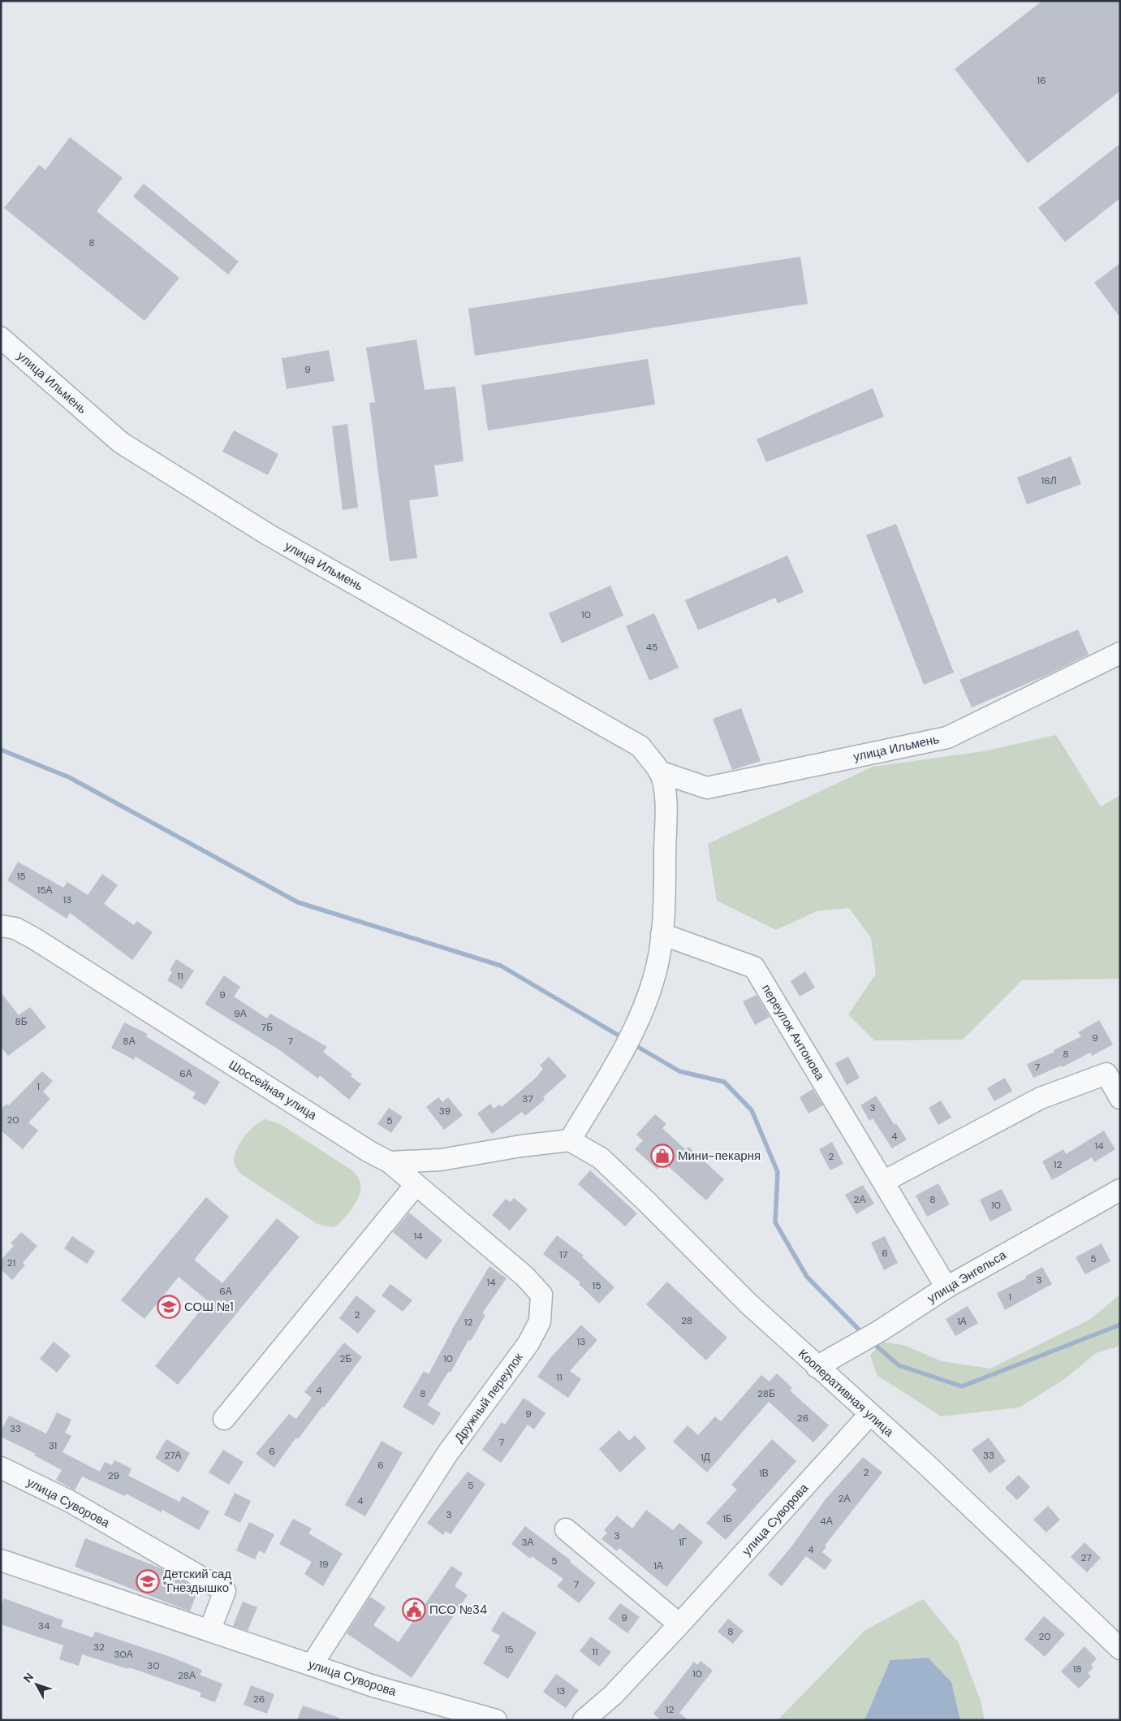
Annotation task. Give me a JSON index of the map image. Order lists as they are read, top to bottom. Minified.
{"streets":{"street":["улица Ильмень","переулок Антонова","Шоссейная улица","улица Энгельса","Кооперативная улица","Дружный переулок","улица Суворова"]},"crossings":[["улица Ильмень","переулок Антонова"],["улица Ильмень","Кооперативная улица"],["переулок Антонова","улица Энгельса"],["Шоссейная улица","Дружный переулок"],["улица Энгельса","Кооперативная улица"],["Кооперативная улица","улица Суворова"],["Дружный переулок","улица Суворова"]],"places":{"shop":["Мини-пекарня"],"school or university":["СОШ №1","Детский сад \"Гнездышко\""],"public building":["ПСО №34"]},"house_numbers":["16","8","9","16Л","10","45","15","15А","13","11","9","9А","8Б","7Б","9","8А","7","8","7","6А","1","37","3","39","20","5","4","14","2","12","2А","8","10","14","6","17","5","21","3","14","15","6А","1","2","28","1А","12","13","2Б","10","11","4","8","28Б","9","26","33","7","31","6","27А","33","1Д","6","2","1В","29","5","2А","4","3","1Б","4А","3","3А","1Г","4","27","5","19","1А","7","9","34","8","20","32","15","11","30А","30","18","10","28А","13","26","12"],"north":"top left"}
